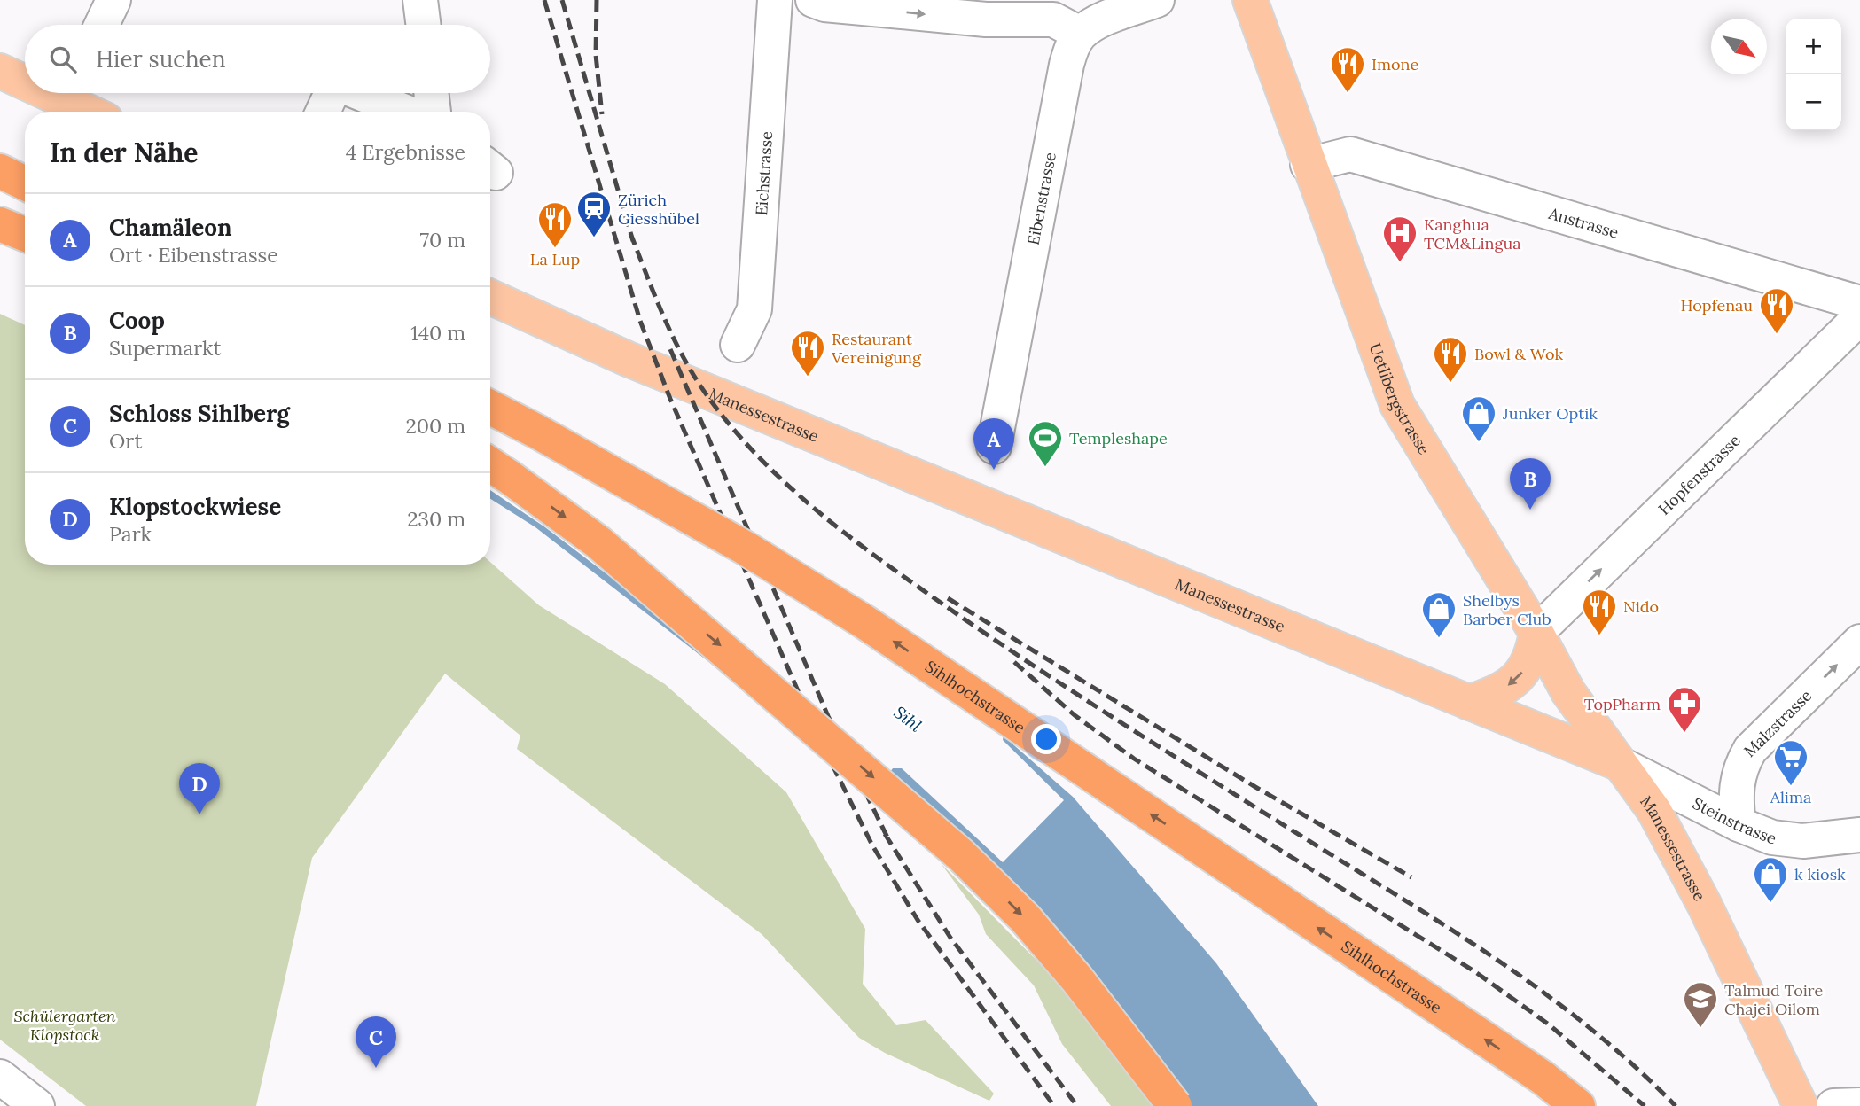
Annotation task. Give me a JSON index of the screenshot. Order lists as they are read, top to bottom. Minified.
{"streets":{"highway":["Sihlhochstrasse"],"main road":["Uetlibergstrasse","Manessestrasse"],"street":["Eichstrasse","Eibenstrasse","Austrasse","Hopfenstrasse","Malzstrasse","Steinstrasse"]},"crossings":[["Austrasse","Uetlibergstrasse"],["Uetlibergstrasse","Manessestrasse"],["Uetlibergstrasse","Hopfenstrasse"],["Uetlibergstrasse","Steinstrasse"],["Manessestrasse","Steinstrasse"],["Malzstrasse","Steinstrasse"]],"one_way":["Hopfenstrasse","Malzstrasse"],"water":["Sihl"],"parks":["Schülergarten Klopstock"],"places":{"restaurant":["Imone","La Lup","Hopfenau","Restaurant Vereinigung","Bowl & Wok","Nido"],"station":["Zürich Giesshübel"],"hospital":["Kanghua TCM&Lingua"],"shop":["Junker Optik","Shelbys Barber Club","k kiosk"],"sports":["Templeshape"],"pharmacy":["TopPharm"],"supermarket":["Alima"],"school or university":["Talmud Toire Chajei Oilom"]},"north":"bottom right","page":{"map_buttons":["+","−"],"search":"Hier suchen","heading":["In der Nähe","4 Ergebnisse"],"list":[{"mark":"A","name":"Chamäleon","note":"Ort · Eibenstrasse","value":"70 m"},{"mark":"B","name":"Coop","note":"Supermarkt","value":"140 m"},{"mark":"C","name":"Schloss Sihlberg","note":"Ort","value":"200 m"},{"mark":"D","name":"Klopstockwiese","note":"Park","value":"230 m"}],"pins":["A","B","D","C"]}}
